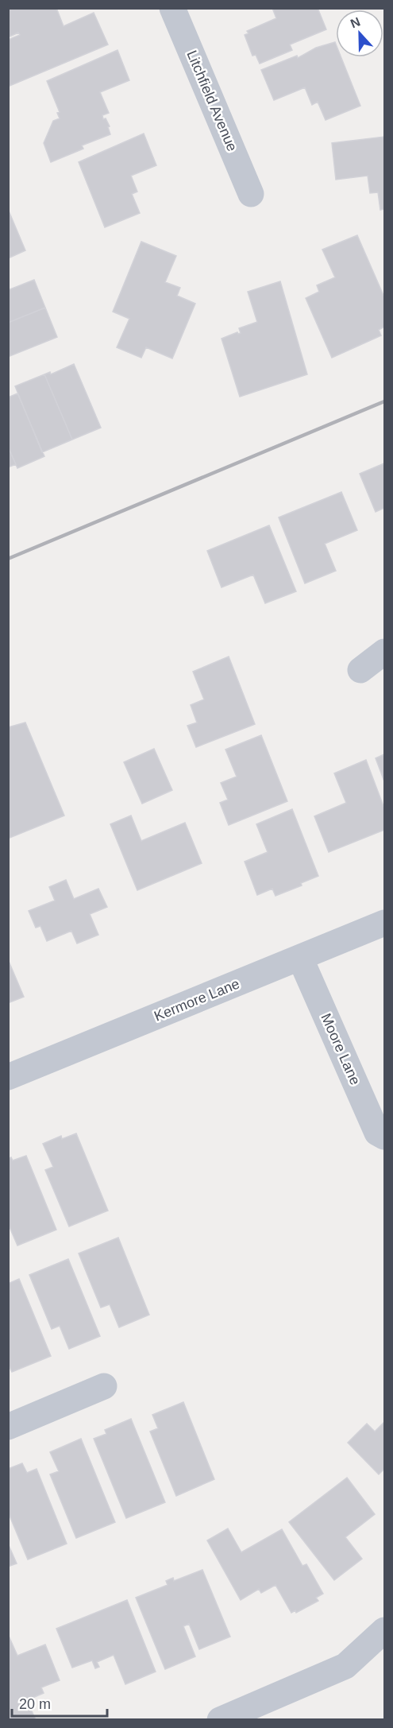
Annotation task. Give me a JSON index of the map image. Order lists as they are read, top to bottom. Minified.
{"streets":{"street":["Litchfield Avenue","Kermore Lane","Moore Lane"]},"crossings":[["Kermore Lane","Moore Lane"]],"scale_bar":"20 m","north":"top"}
